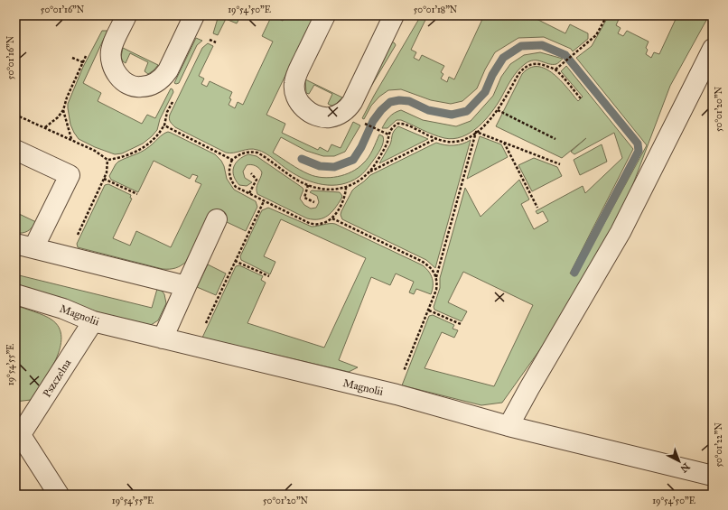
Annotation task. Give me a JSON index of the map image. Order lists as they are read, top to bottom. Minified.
{"streets":{"street":["Magnolii","Pszczelna"]},"crossings":[["Magnolii","Pszczelna"]],"north":"bottom right","coordinates":["50°01'16\"N","19°54'50\"E","50°01'18\"N","50°01'20\"N","19°54'55\"E","50°01'22\"N"]}
